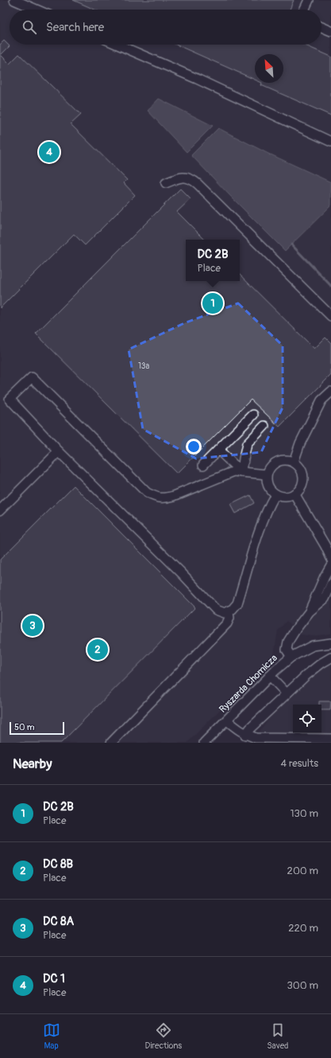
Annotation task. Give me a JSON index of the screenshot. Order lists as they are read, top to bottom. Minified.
{"streets":{"street":["Ryszarda Chomicza"]},"house_numbers":["13a"],"scale_bar":"50 m","north":"top left","page":{"search":"Search here","pins":["4","1","3","2"],"popup":["DC 2B","Place"],"scale":"50 m","heading":["Nearby","4 results"],"list":[{"mark":"1","name":"DC 2B","note":"Place","value":"130 m"},{"mark":"2","name":"DC 8B","note":"Place","value":"200 m"},{"mark":"3","name":"DC 8A","note":"Place","value":"220 m"},{"mark":"4","name":"DC 1","note":"Place","value":"300 m"}],"nav":["Map","Directions","Saved"]}}
